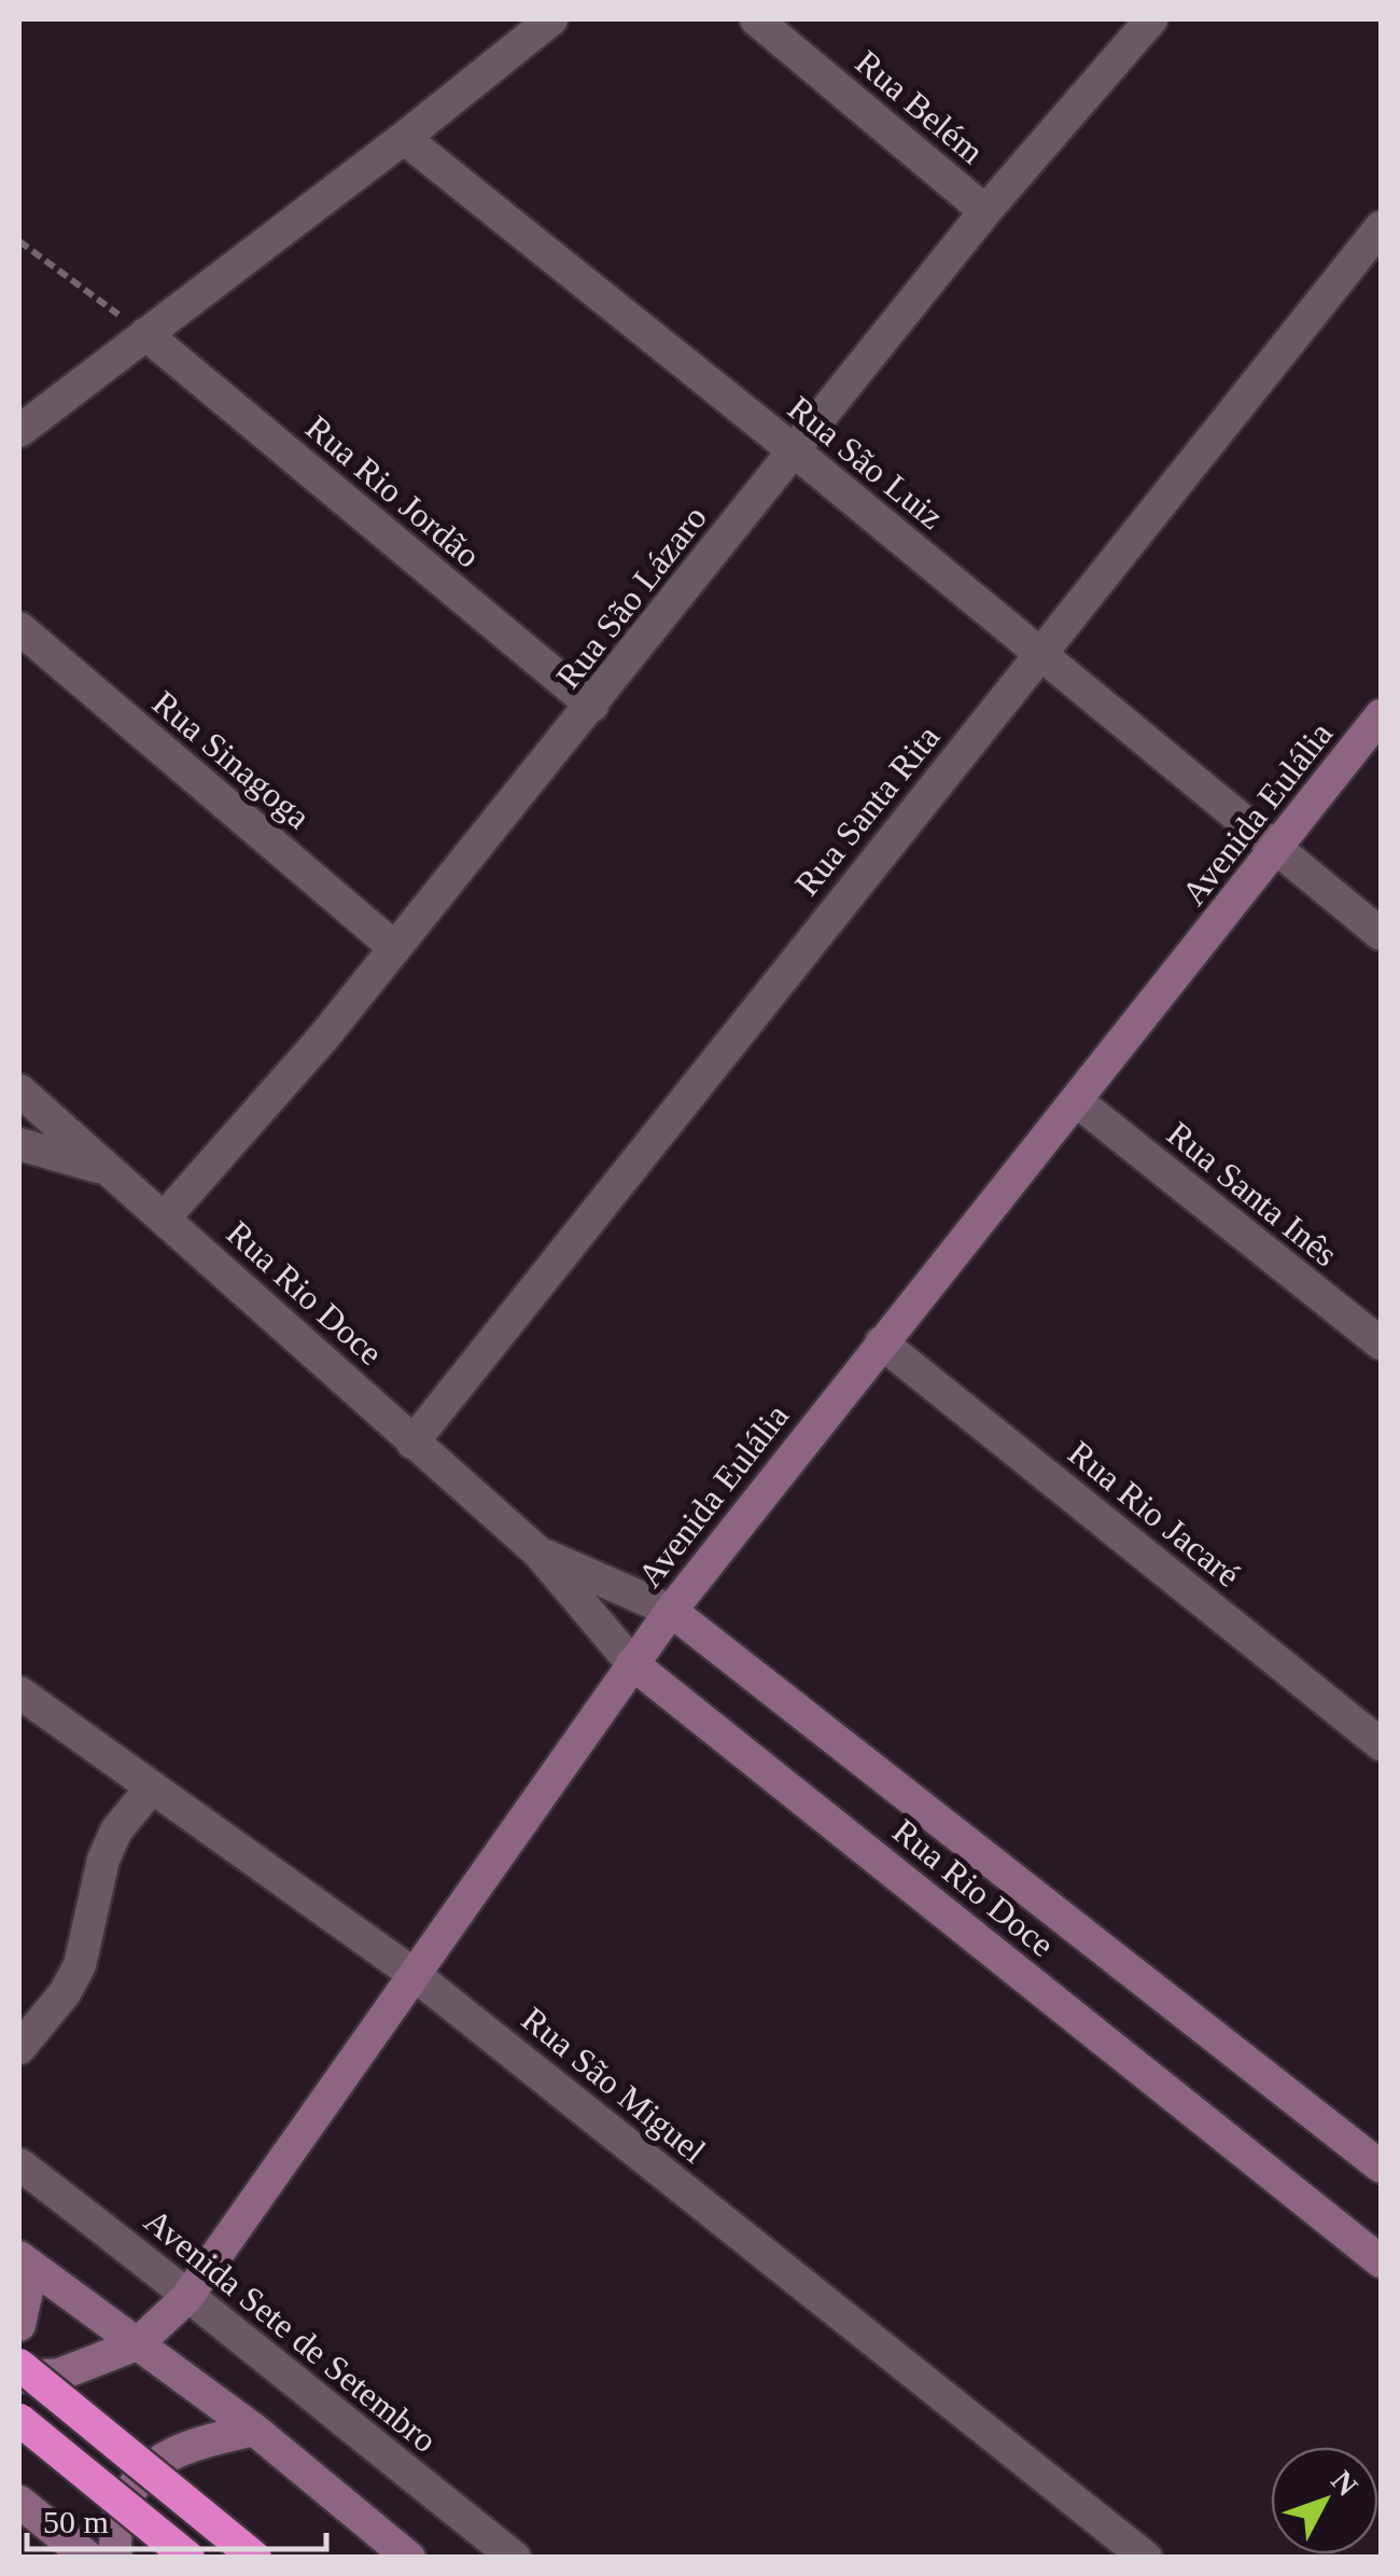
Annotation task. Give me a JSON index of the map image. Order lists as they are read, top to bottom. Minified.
{"streets":{"street":["Rua Belém","Rua São Luiz","Rua Rio Jordão","Rua São Lázaro","Rua Sinagoga","Rua Santa Rita","Avenida Eulália","Rua Santa Inês","Rua Rio Doce","Rua Rio Jacaré","Rua São Miguel","Avenida Sete de Setembro"]},"crossings":[["Rua Belém","Rua São Lázaro"],["Rua São Luiz","Rua São Lázaro"],["Rua São Luiz","Rua Santa Rita"],["Rua São Luiz","Avenida Eulália"],["Rua Rio Jordão","Rua São Lázaro"],["Rua São Lázaro","Rua Sinagoga"],["Rua São Lázaro","Rua Rio Doce"],["Rua Santa Rita","Rua Rio Doce"],["Avenida Eulália","Rua Santa Inês"],["Avenida Eulália","Rua Rio Doce"],["Avenida Eulália","Rua Rio Jacaré"],["Avenida Eulália","Rua São Miguel"],["Avenida Eulália","Avenida Sete de Setembro"]],"scale_bar":"50 m","north":"top right"}
